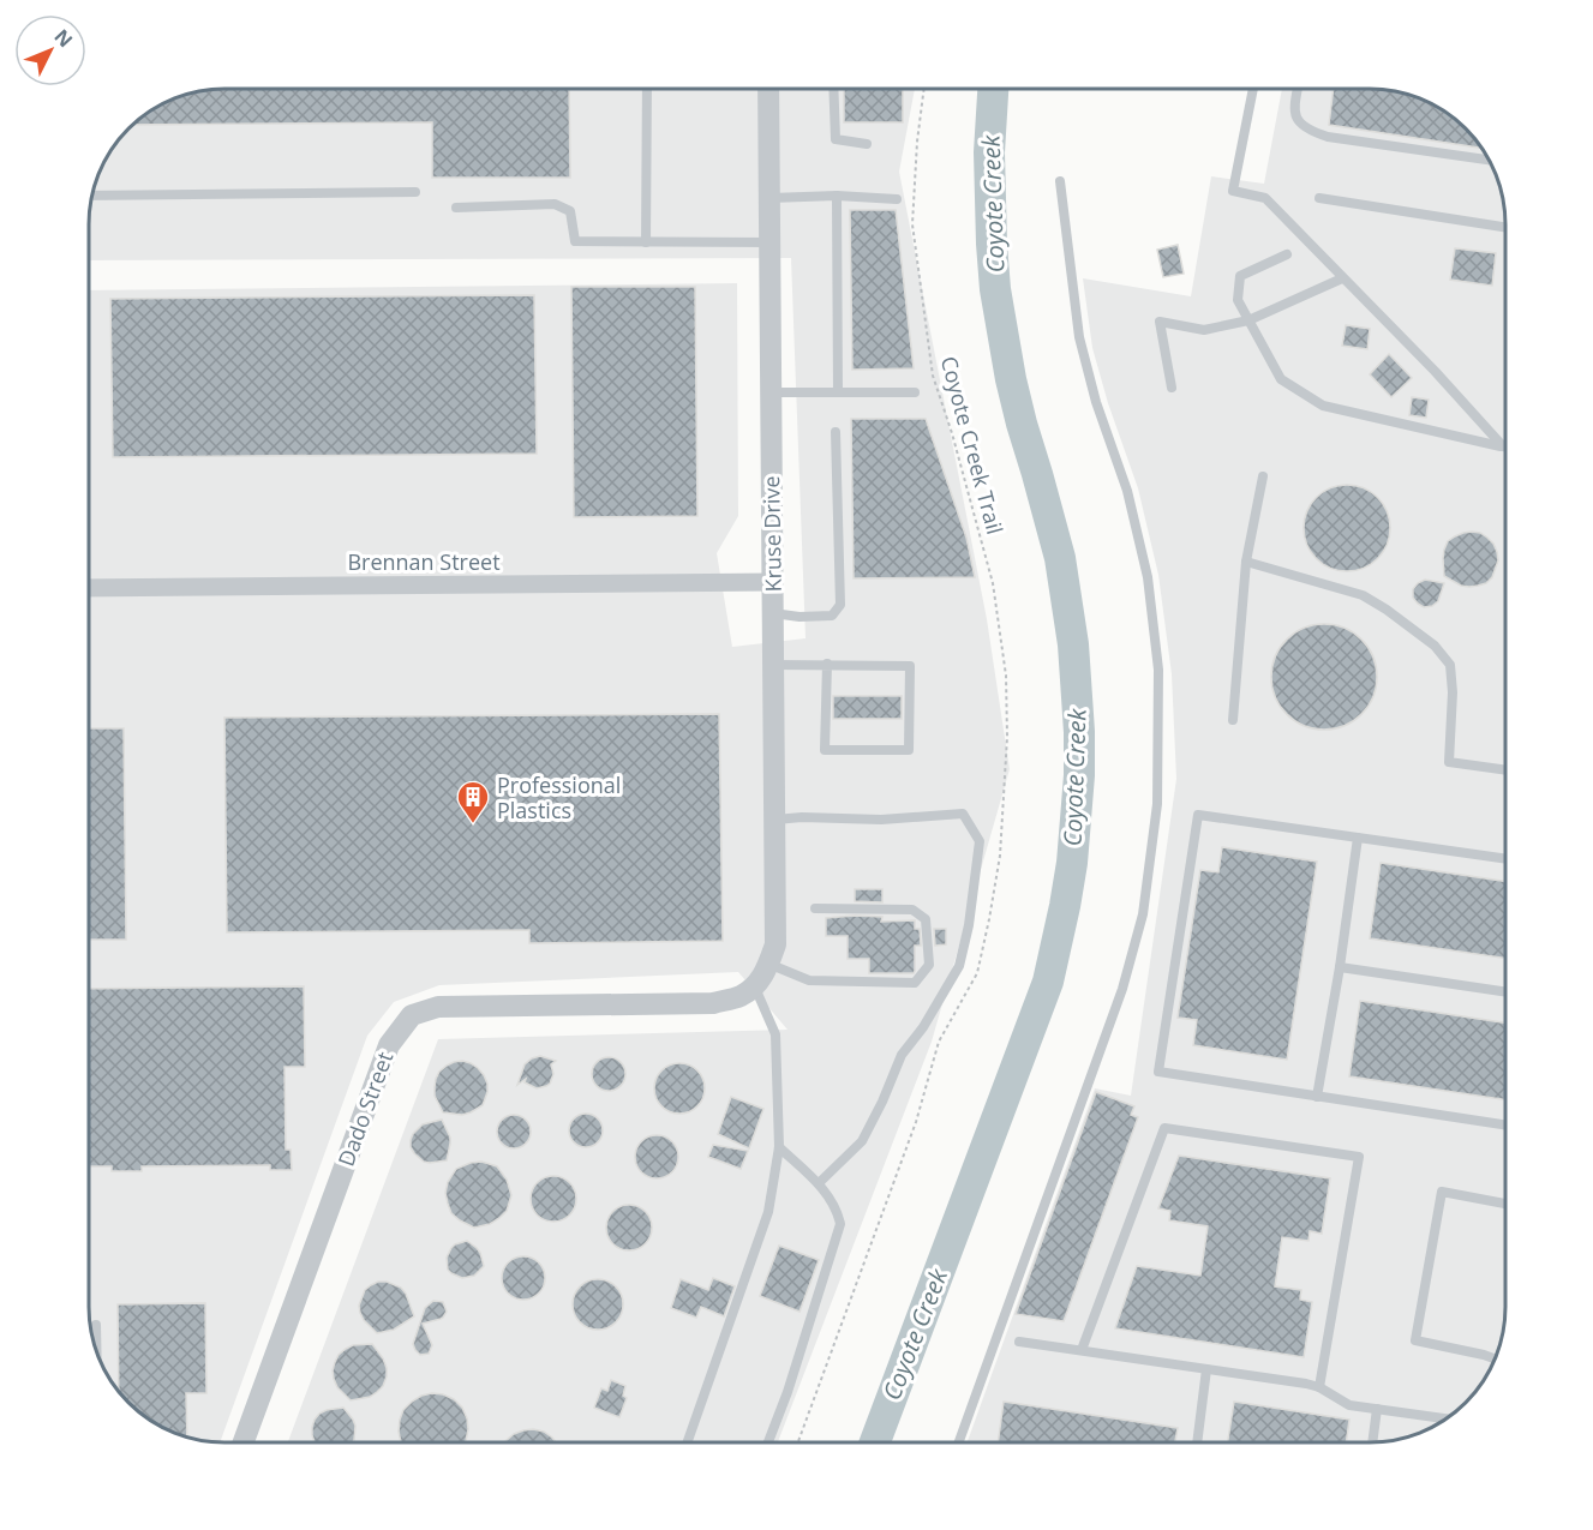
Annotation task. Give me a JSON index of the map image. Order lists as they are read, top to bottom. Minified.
{"streets":{"street":["Kruse Drive","Brennan Street","Dado Street"],"path":["Coyote Creek Trail"]},"crossings":[["Kruse Drive","Brennan Street"],["Kruse Drive","Dado Street"]],"water":["Coyote Creek"],"places":{"building":["Professional Plastics"]},"north":"top right"}
